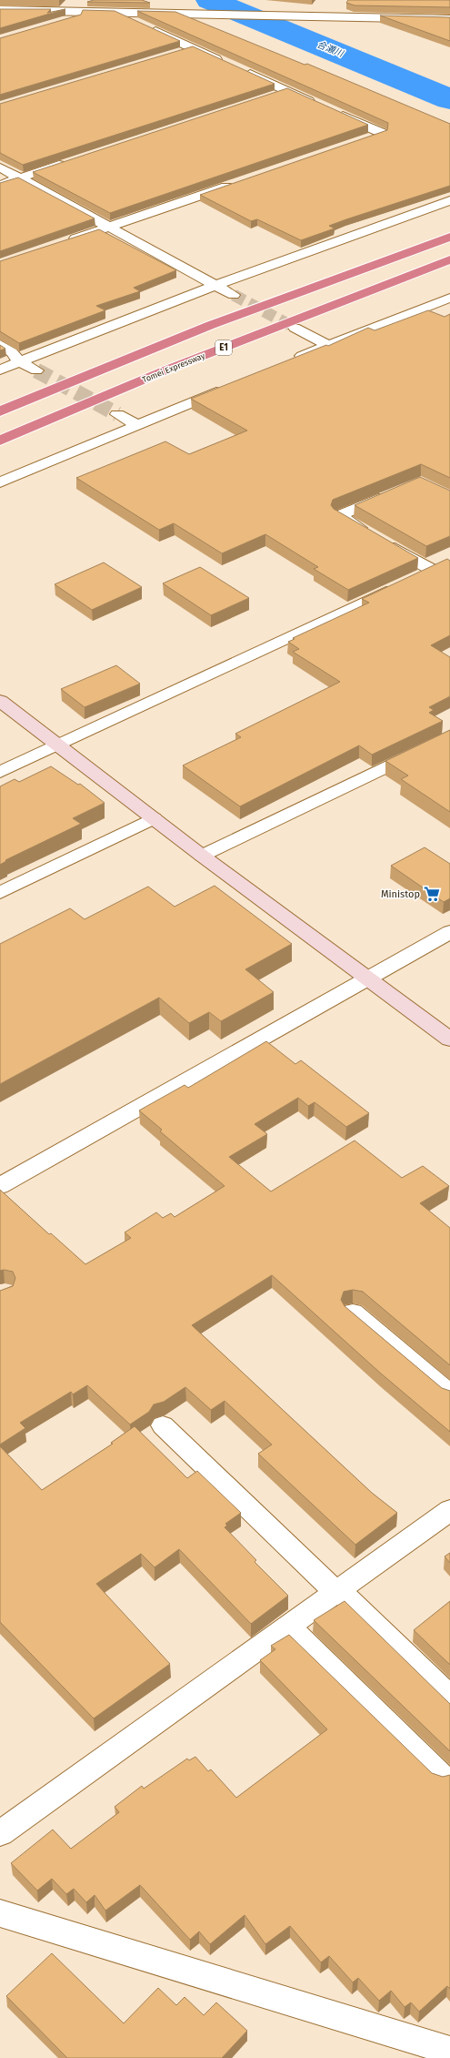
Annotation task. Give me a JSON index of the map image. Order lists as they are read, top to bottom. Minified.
{"streets":{"highway":["E1","Tomei Expressway"]},"water":["合瀬川"],"places":{"supermarket":["Ministop"]}}
